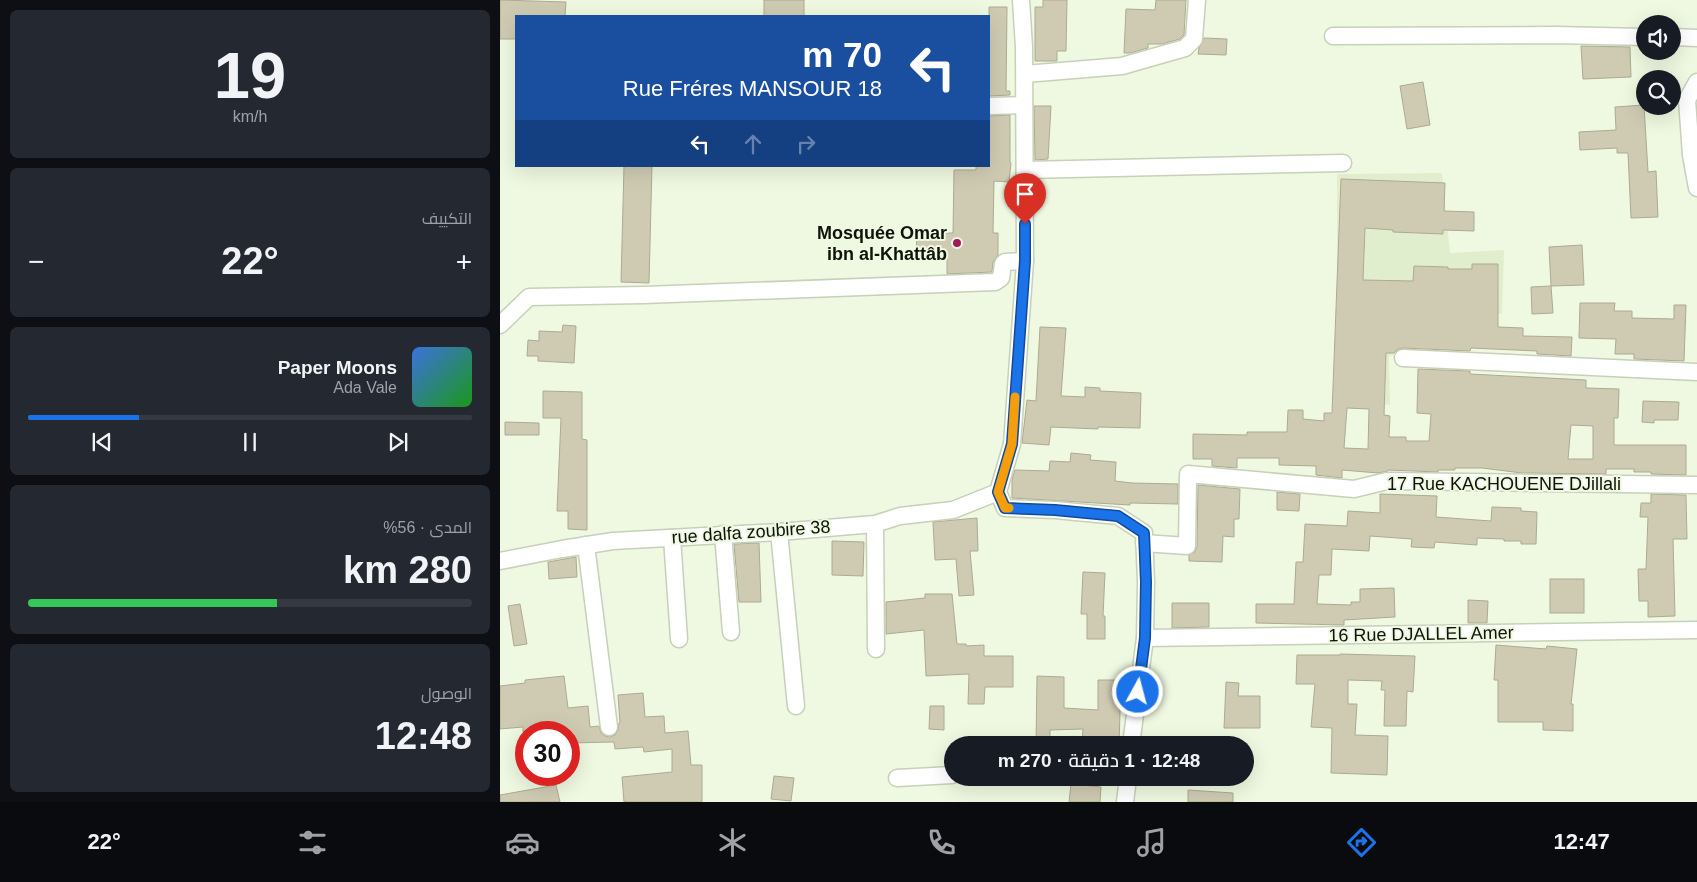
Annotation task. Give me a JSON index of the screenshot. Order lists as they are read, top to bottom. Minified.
{"streets":{"street":["17 Rue KACHOUENE DJillali","rue dalfa zoubire 38","16 Rue DJALLEL Amer"]},"places":["Mosquée Omar ibn al-Khattâb"],"page":{"tile":[["19","km/h"],"التكييف",["المدى · 56%","280 km"],["الوصول","12:48"]],"turn":["70 m","18 Rue Fréres MANSOUR"],"heat":["−","22°","+"],"song":["Paper Moons","Ada Vale"],"limit":"30","trip":"12:48 · 1 دقيقة · 270 m","tabs":["12:47","22°"]}}
